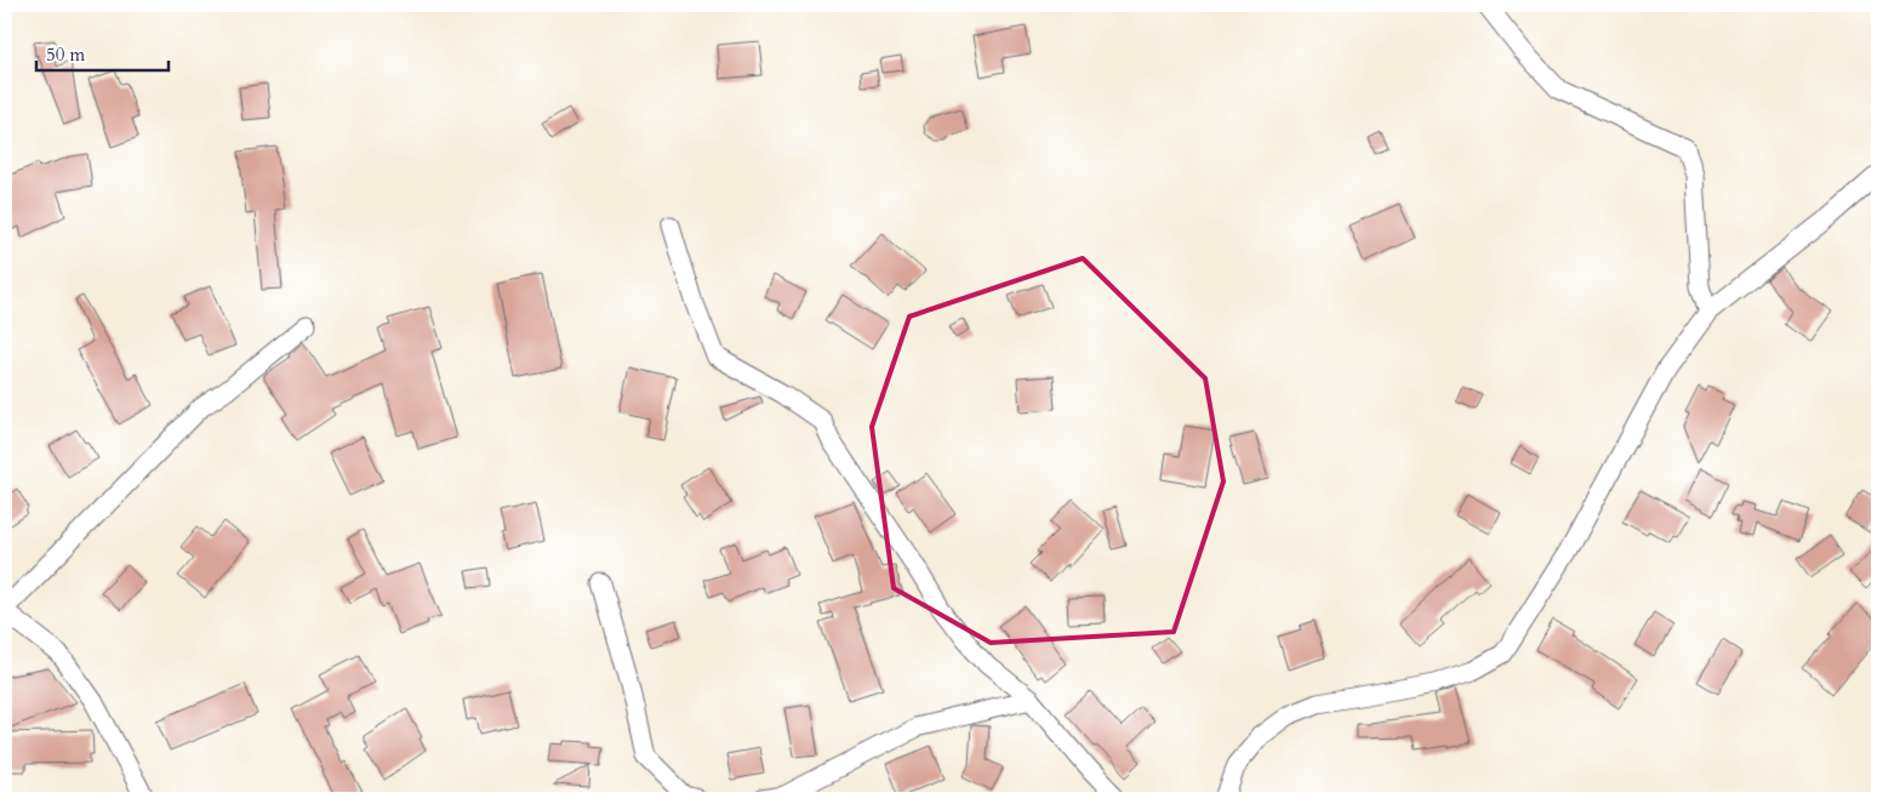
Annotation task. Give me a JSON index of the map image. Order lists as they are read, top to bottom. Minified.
{"scale_bar":"50 m"}
